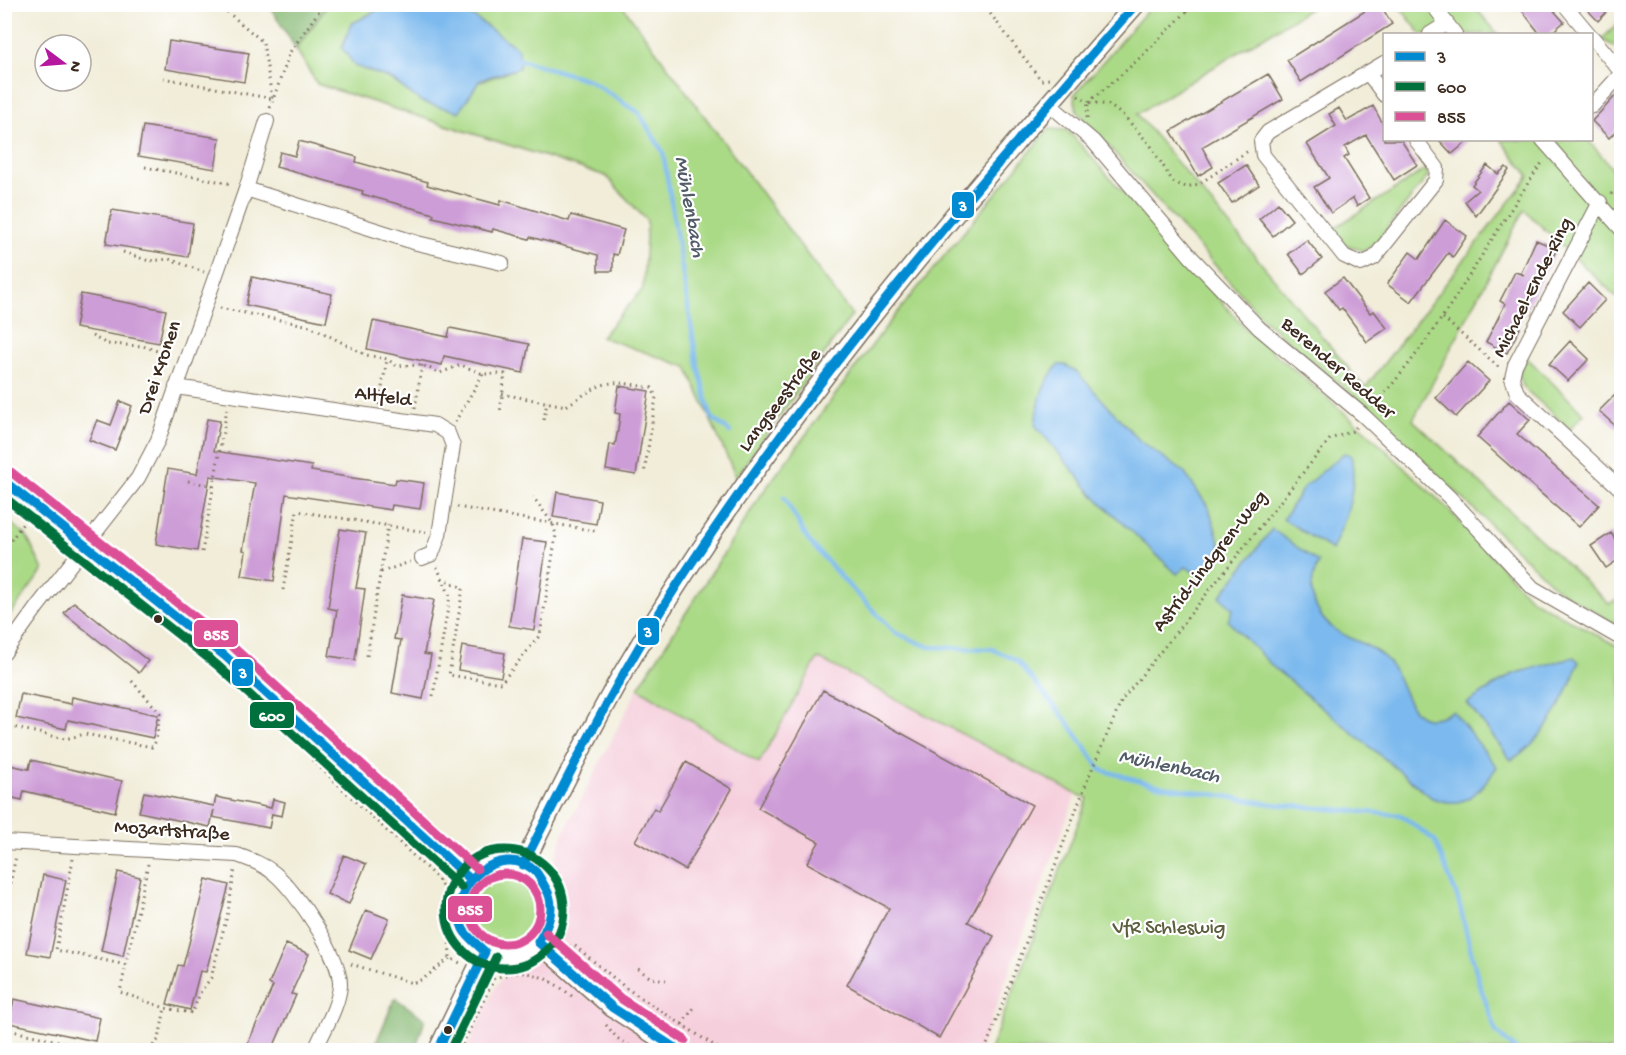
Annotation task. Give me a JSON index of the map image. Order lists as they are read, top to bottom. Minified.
{"streets":{"street":["Michael-Ende-Ring","Drei Kronen","Berender Redder","Altfeld","Langseestraße","Mozartstraße"],"path":["Astrid-Lindgren-Weg"]},"crossings":[["Drei Kronen","Altfeld"],["Berender Redder","Langseestraße"],["Berender Redder","Astrid-Lindgren-Weg"]],"water":["Mühlenbach"],"parks":["VfR Schleswig"],"lines":["transit line 3","transit line 855","transit line 600"],"legend":["3","600","855"],"north":"right"}
